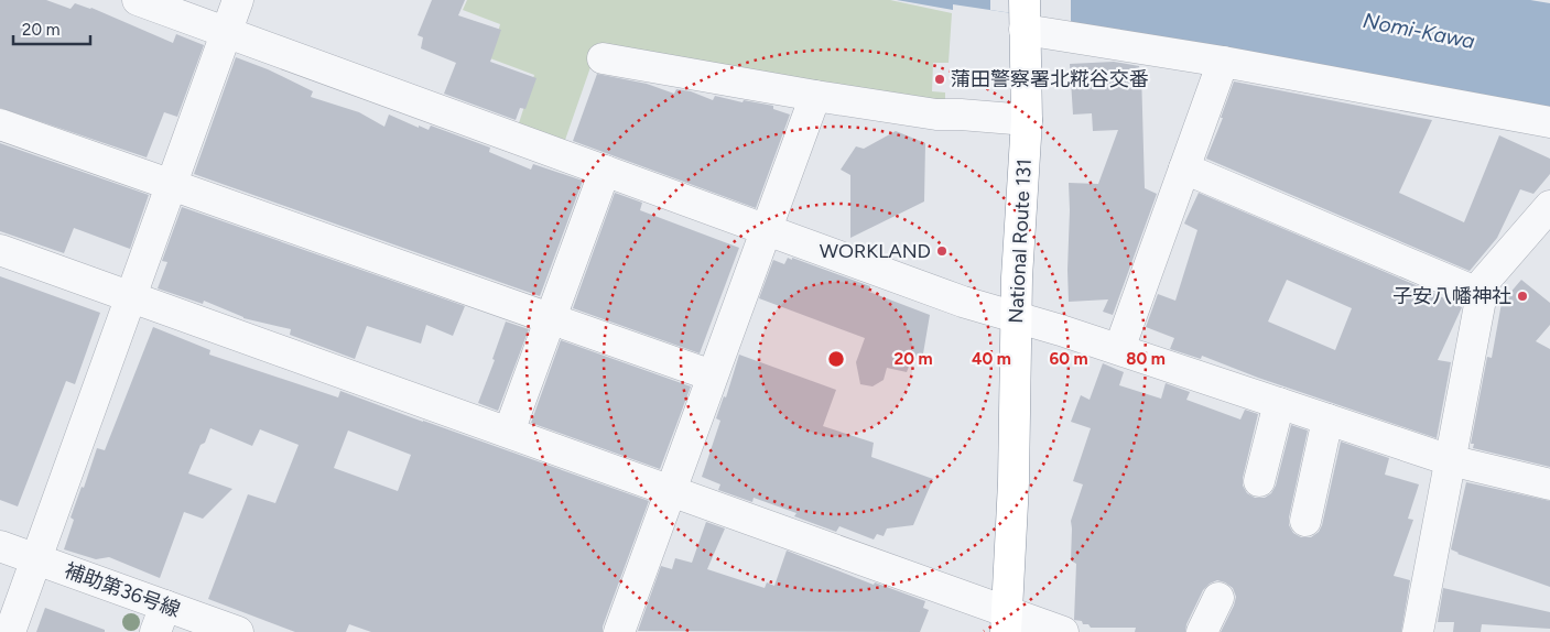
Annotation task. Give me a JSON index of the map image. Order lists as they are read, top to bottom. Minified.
{"streets":{"highway":["National Route 131"],"street":["補助第36号線"]},"water":["Nomi-Kawa"],"places":["蒲田警察署北糀谷交番","WORKLAND","子安八幡神社"],"scale_bar":"20 m","rings":["20 m","40 m","60 m","80 m"]}
